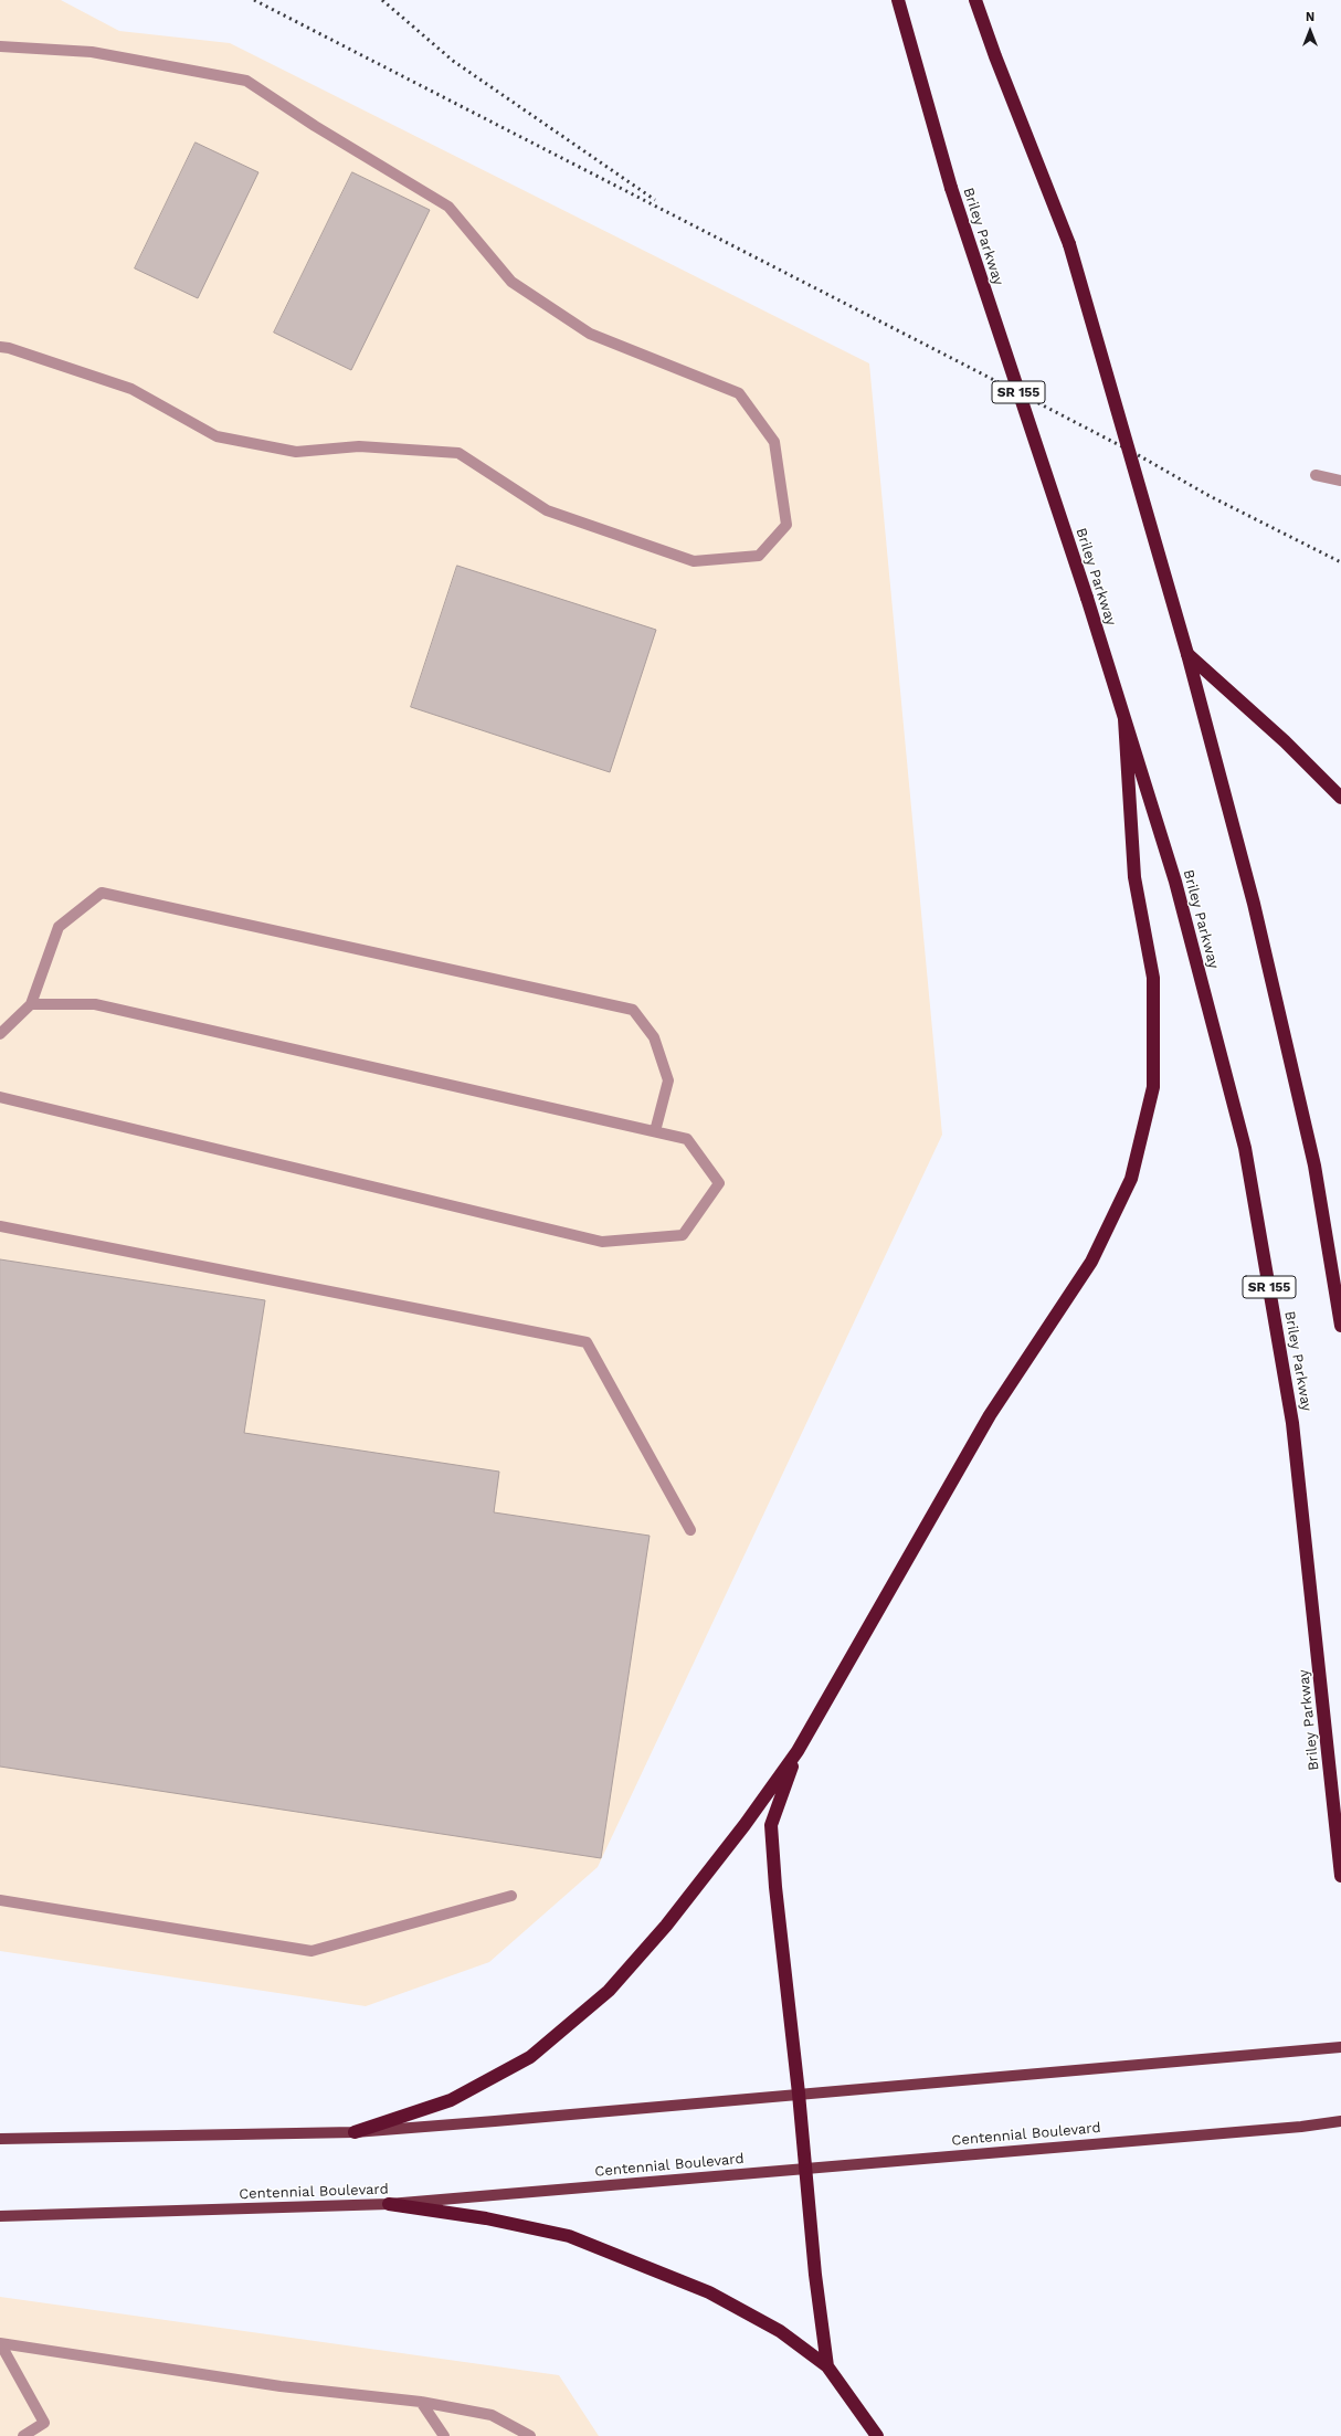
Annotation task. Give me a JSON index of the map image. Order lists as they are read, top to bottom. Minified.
{"streets":{"highway":["Briley Parkway","SR 155"],"main road":["Centennial Boulevard"]},"north":"top"}
